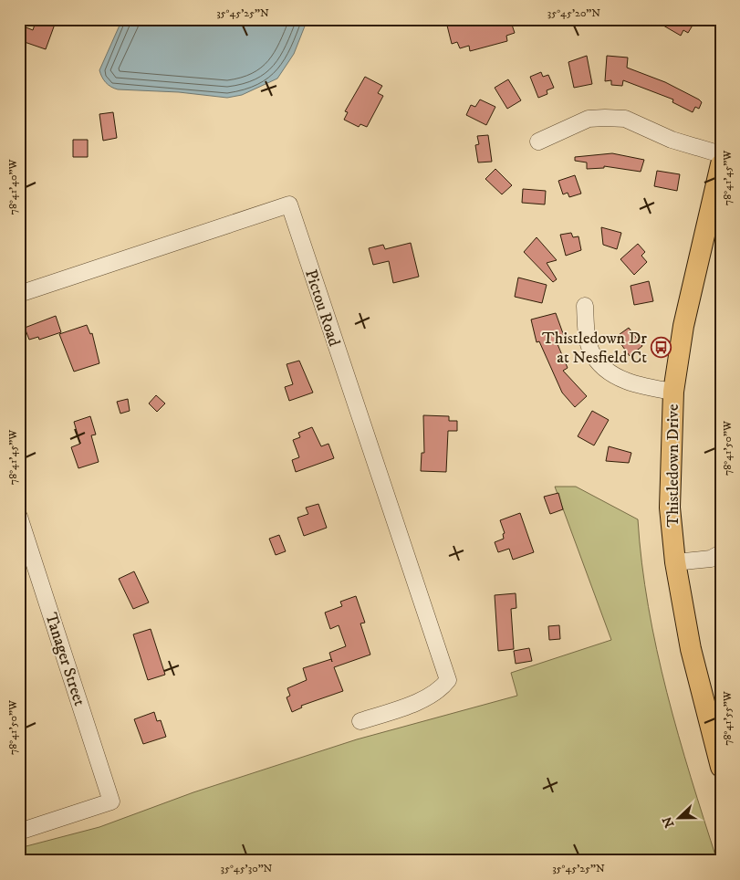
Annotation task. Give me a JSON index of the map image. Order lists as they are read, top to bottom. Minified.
{"streets":{"main road":["Thistledown Drive"],"street":["Pictou Road","Tanager Street"]},"places":{"bus stop":["Thistledown Dr at Nesfield Ct"]},"north":"left","coordinates":["35°45'25\"N","35°45'20\"N","78°41'45\"W","78°41'40\"W","78°41'50\"W","78°41'55\"W","35°45'30\"N"]}
